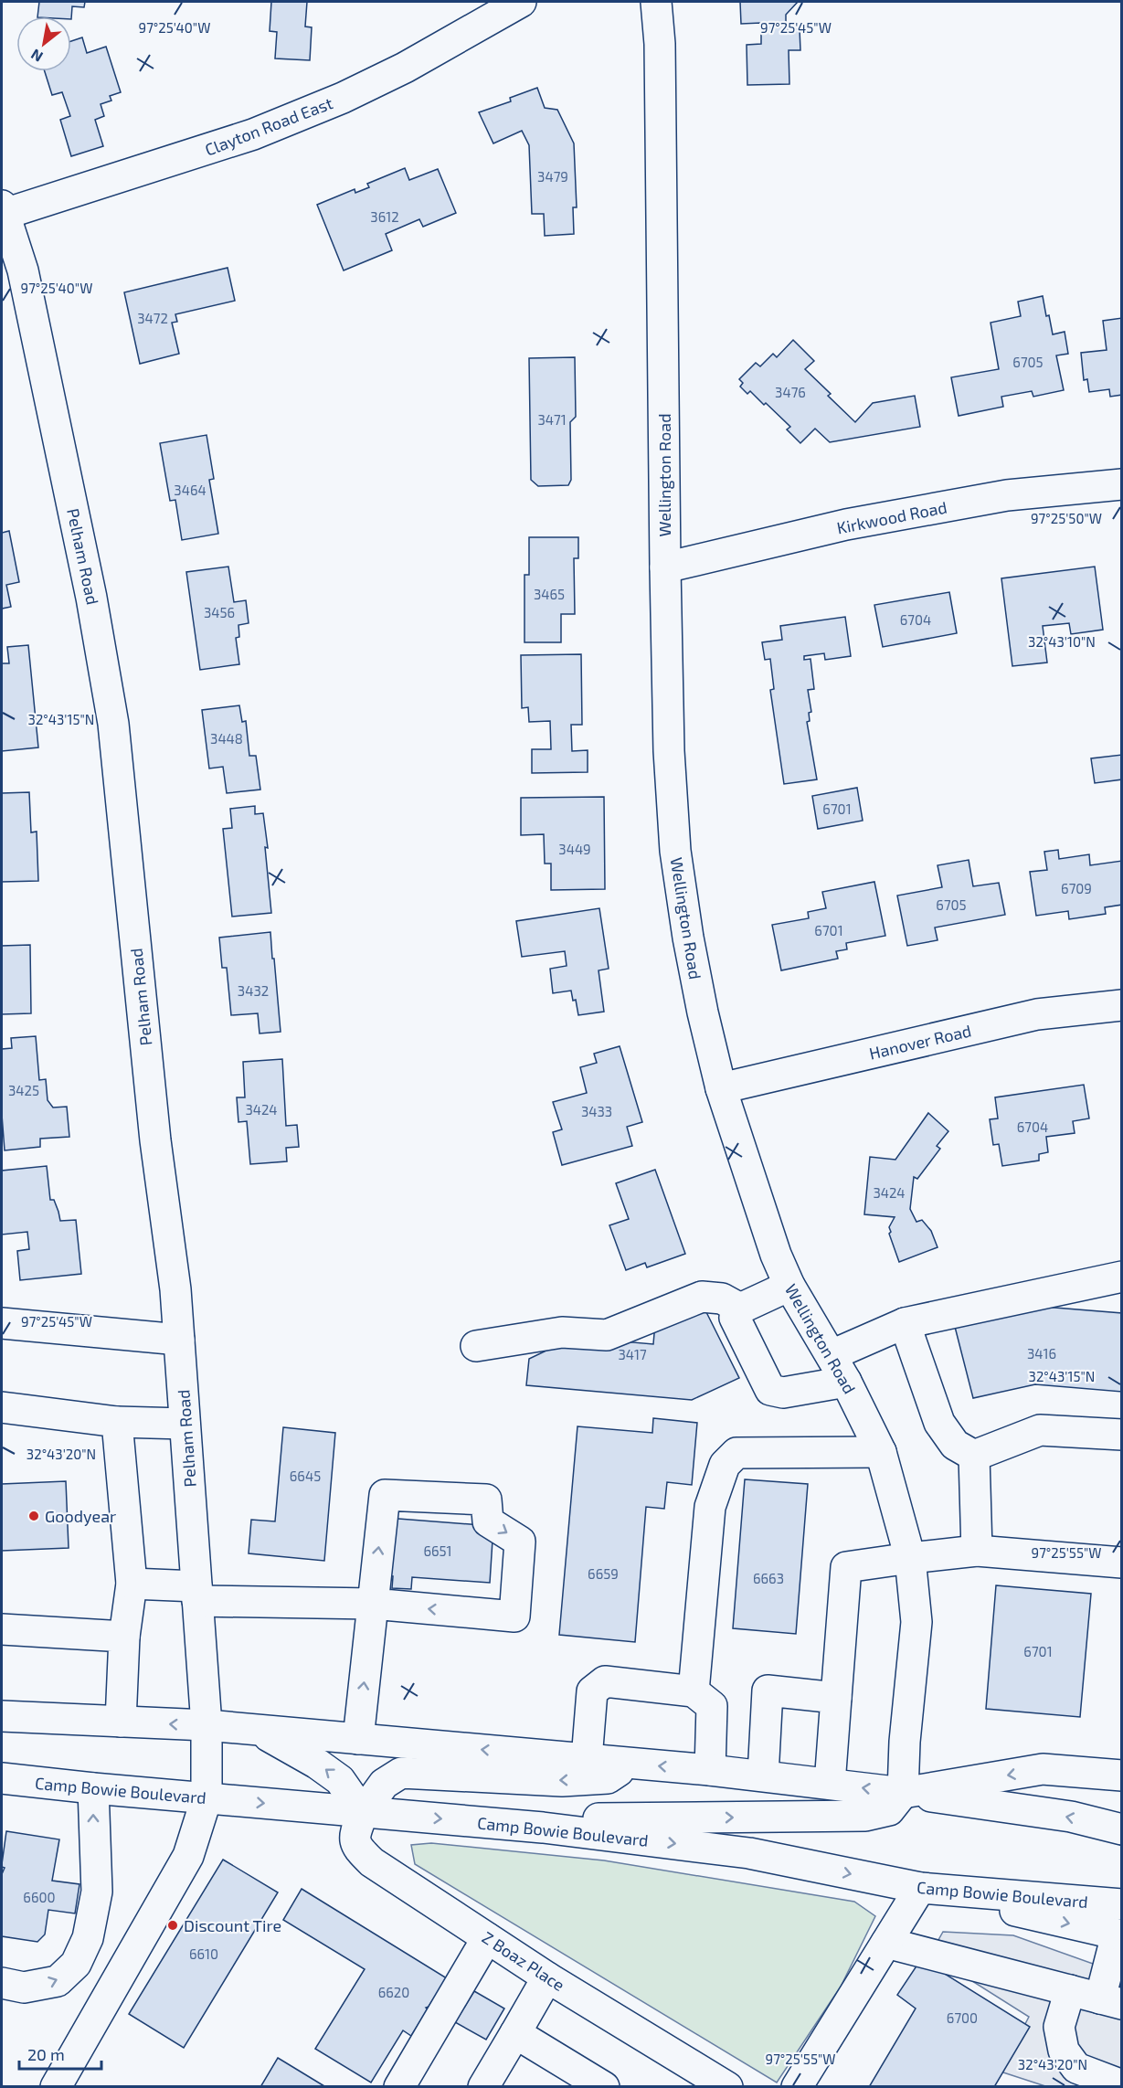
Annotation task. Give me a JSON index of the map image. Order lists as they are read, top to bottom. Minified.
{"streets":{"street":["Clayton Road East","Wellington Road","Kirkwood Road","Pelham Road","Hanover Road","Camp Bowie Boulevard","Z Boaz Place"]},"crossings":[["Clayton Road East","Pelham Road"],["Wellington Road","Kirkwood Road"],["Wellington Road","Hanover Road"],["Pelham Road","Camp Bowie Boulevard"],["Camp Bowie Boulevard","Z Boaz Place"]],"places":["Goodyear","Discount Tire"],"house_numbers":["3479","3612","3472","6705","3476","3471","3464","3465","3456","6704","3448","6701","3449","6709","6705","6701","3432","3425","3424","3433","6704","3424","3416","3417","6645","6651","6659","6663","6701","6600","6610","6620","6700"],"scale_bar":"20 m","north":"bottom left","coordinates":["97°25'40\"W","97°25'45\"W","97°25'50\"W","32°43'10\"N","32°43'15\"N","32°43'20\"N","97°25'55\"W"]}
